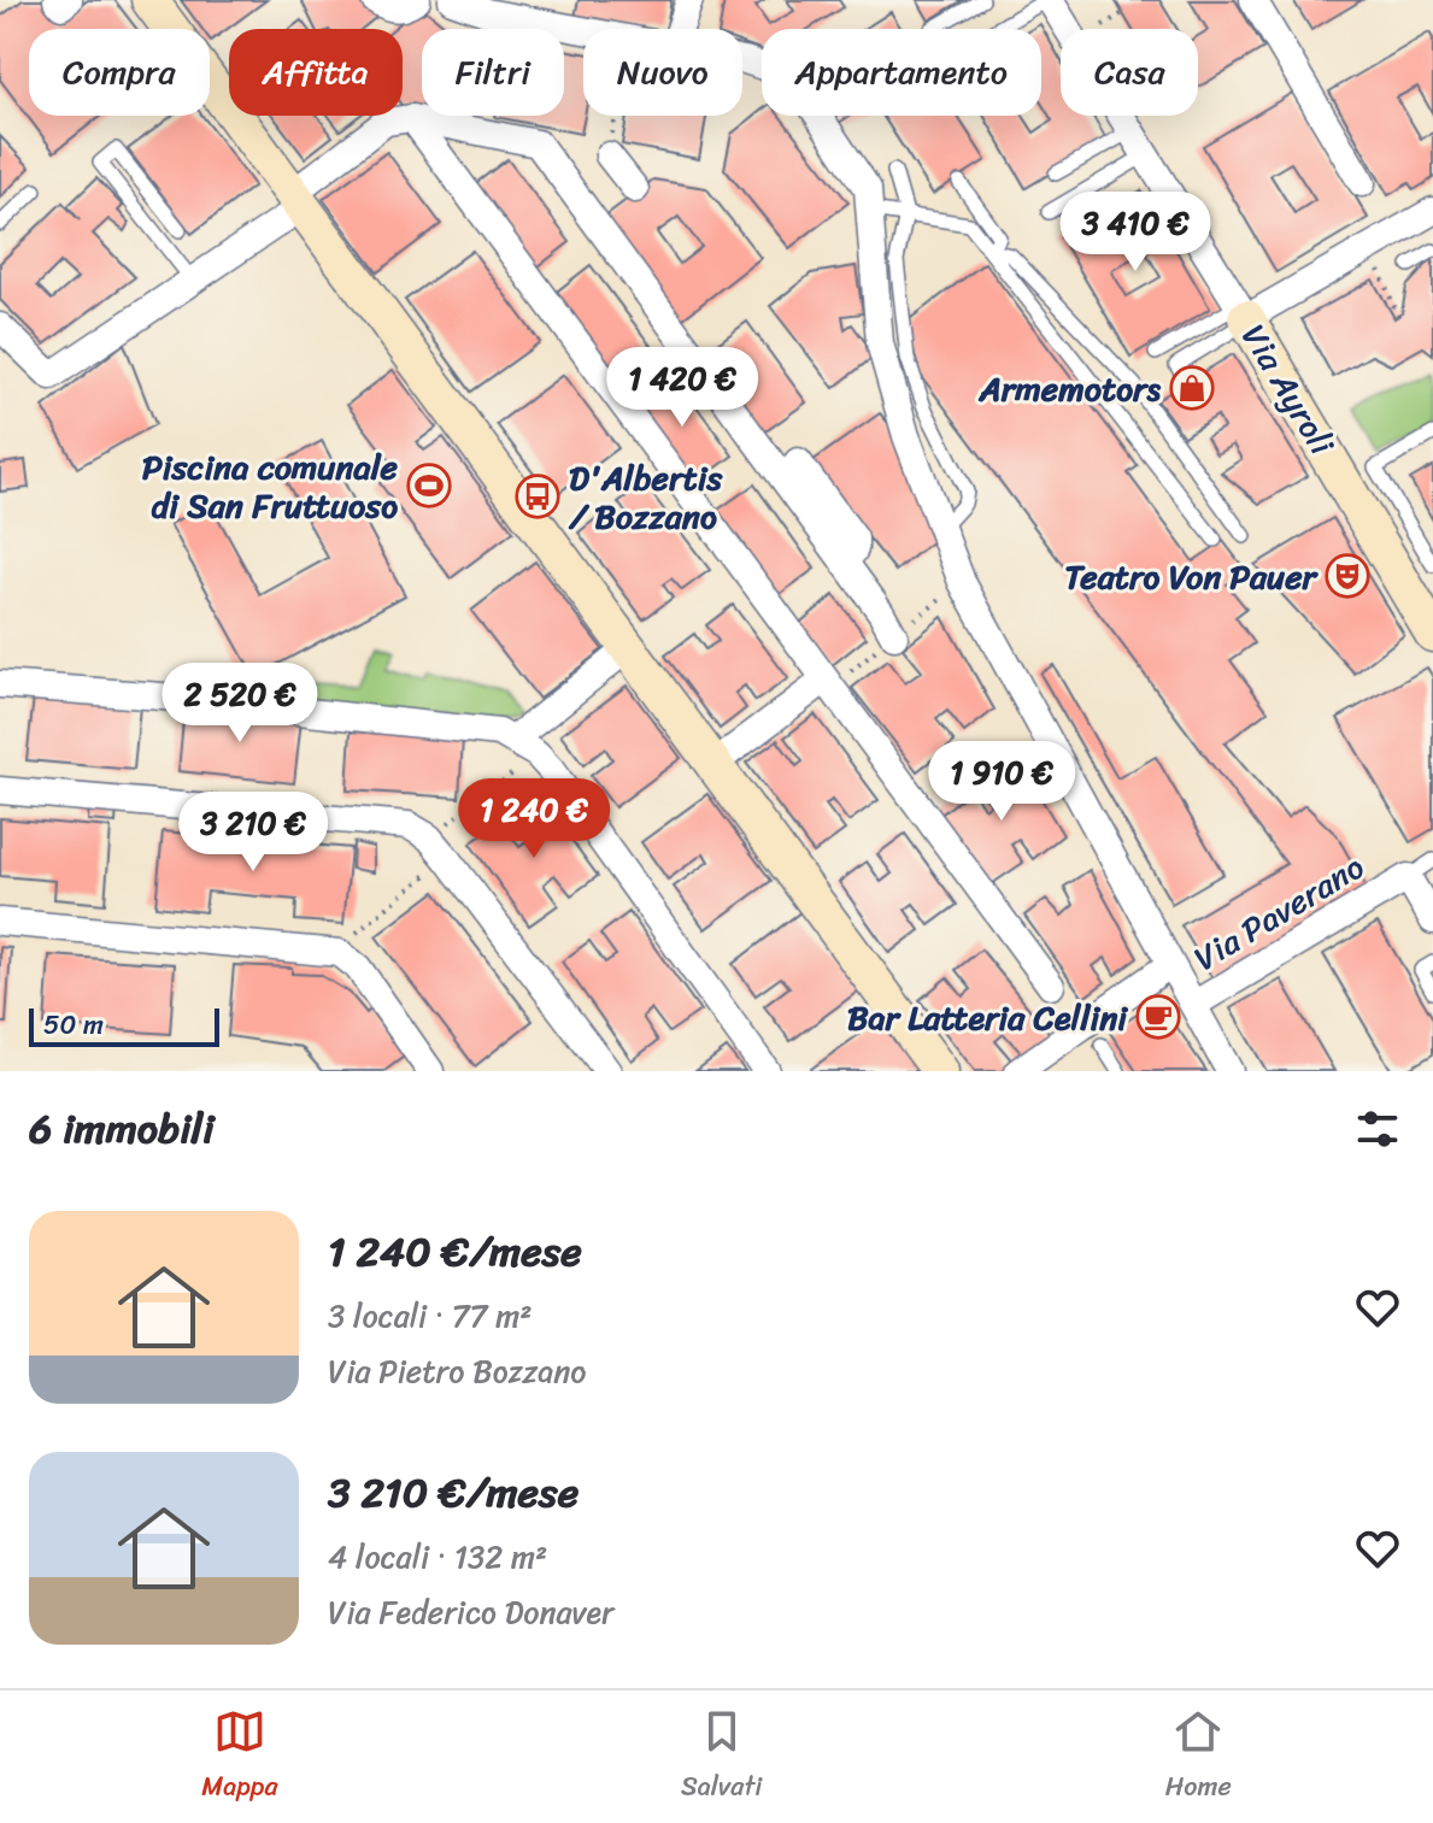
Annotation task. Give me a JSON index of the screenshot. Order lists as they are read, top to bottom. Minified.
{"streets":{"street":["Via Ayroli","Via Paverano"]},"places":{"shop":["Armemotors"],"sports":["Piscina comunale di San Fruttuoso"],"bus stop":["D'Albertis / Bozzano"],"theatre":["Teatro Von Pauer"],"cafe":["Bar Latteria Cellini"]},"scale_bar":"50 m","page":{"chip":["Compra","Affitta","Filtri","Nuovo","Appartamento","Casa"],"price":["3 410 €","1 420 €","2 520 €","1 910 €","1 240 €","3 210 €"],"scale":"50 m","heading":"6 immobili","list":[{"name":"1 240 €/mese","note":"3 locali · 77 m² · Via Pietro Bozzano"},{"name":"3 210 €/mese","note":"4 locali · 132 m² · Via Federico Donaver"}],"tabs":["Mappa","Salvati","Home"]}}
